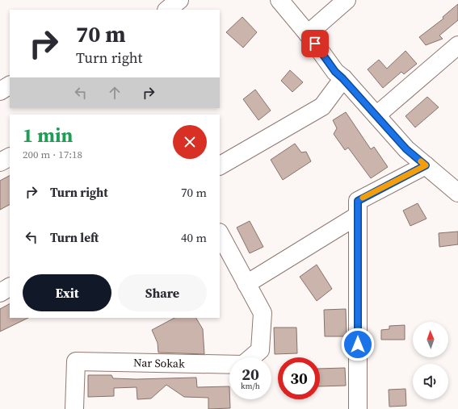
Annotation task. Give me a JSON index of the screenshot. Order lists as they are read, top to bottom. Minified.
{"streets":{"street":["Nar Sokak"]},"north":"top","page":{"turn":["70 m","Turn right"],"heading":["1 min","200 m · 17:18"],"list":[{"name":"Turn right","value":"70 m"},{"name":"Turn left","value":"40 m"}],"buttons":["Exit","Share"],"speed":"20 km/h","limit":"30"}}
